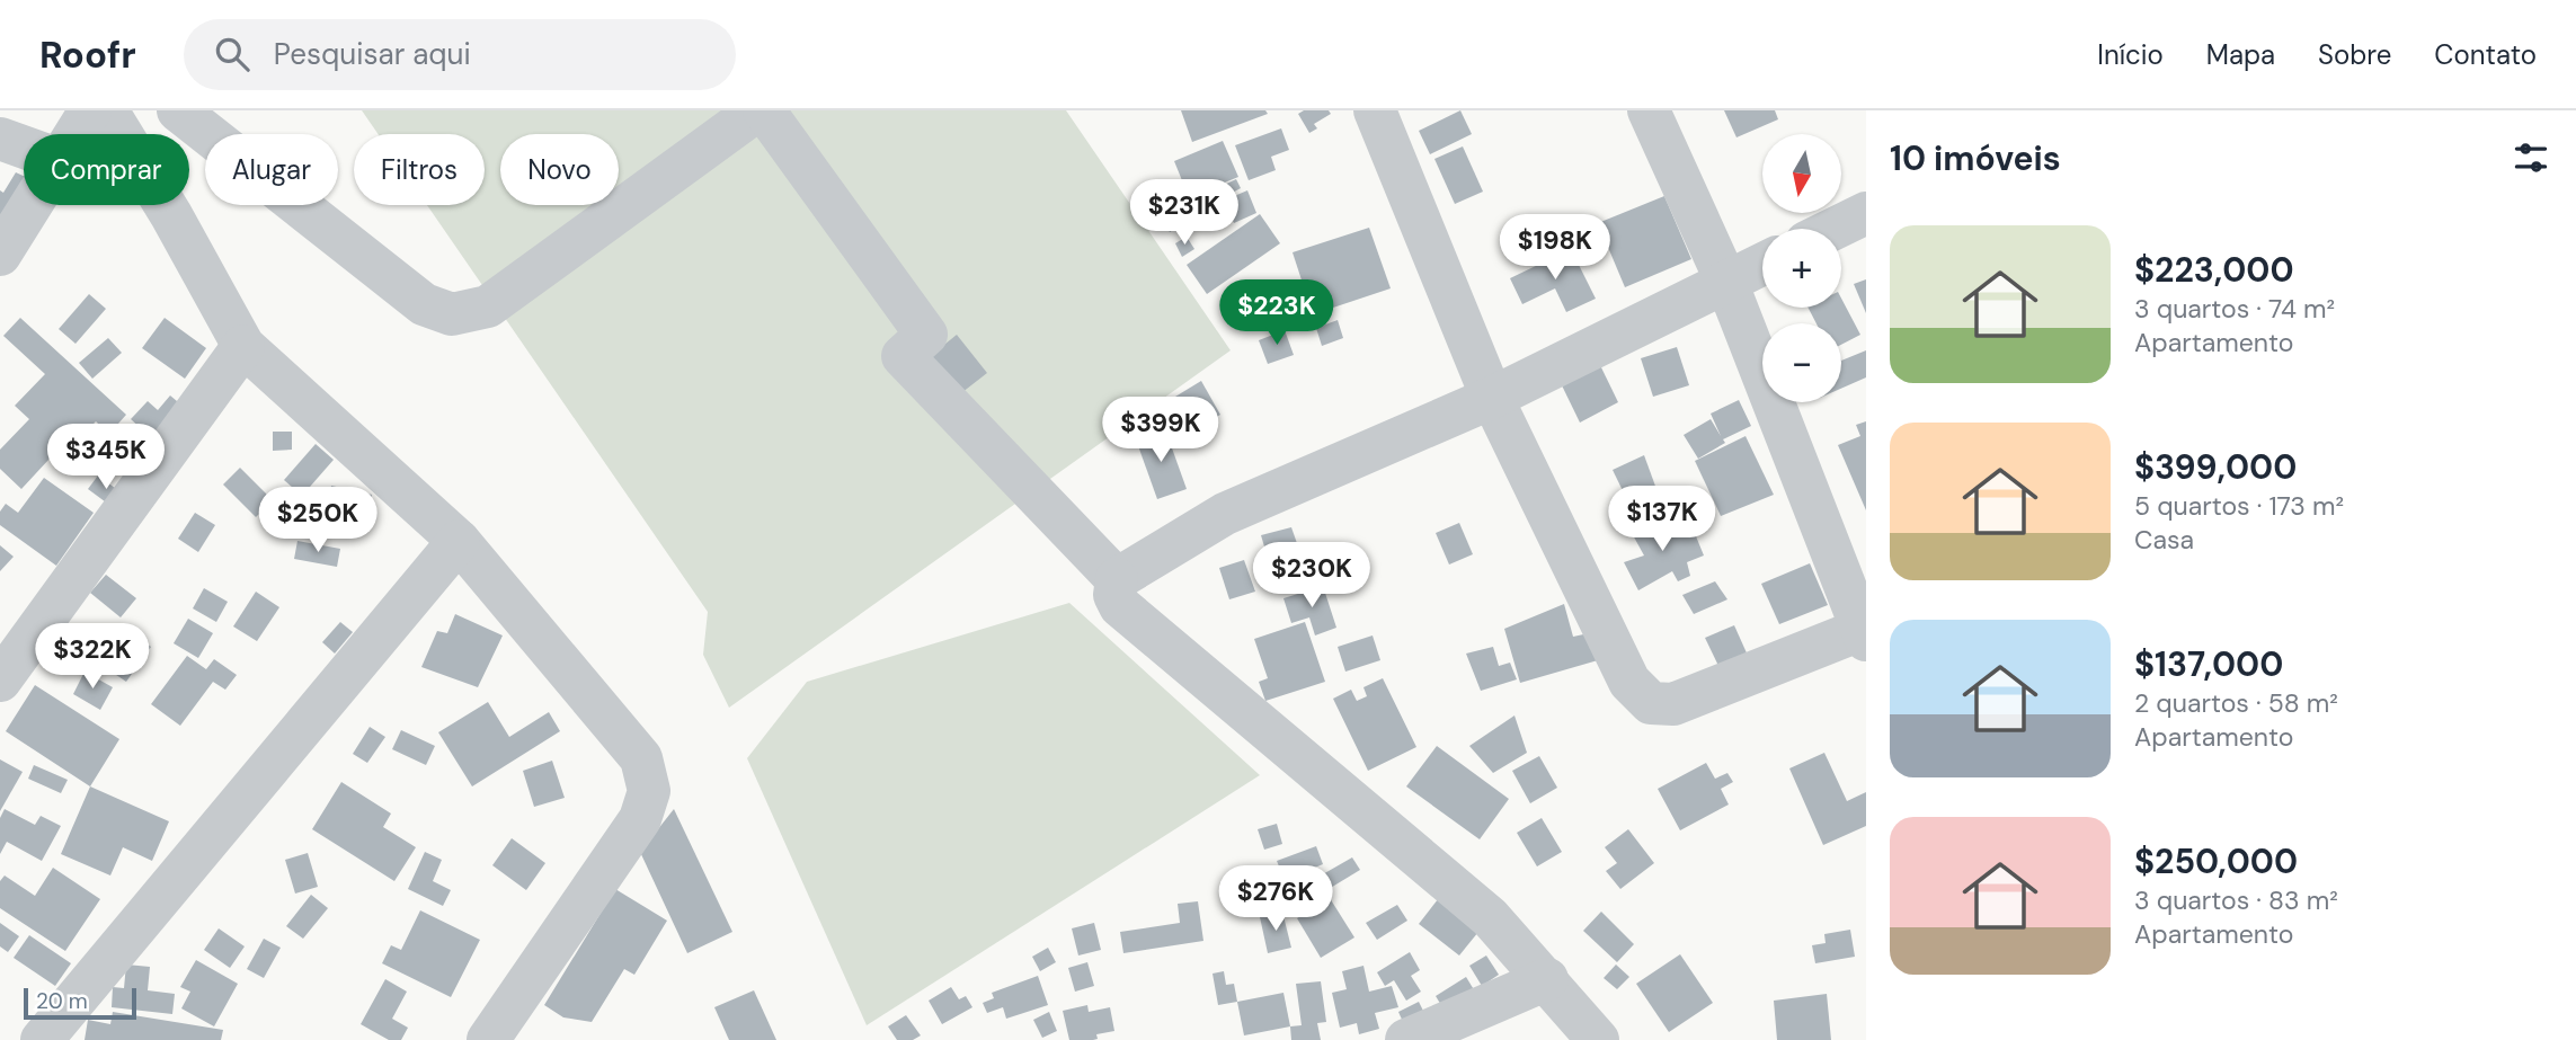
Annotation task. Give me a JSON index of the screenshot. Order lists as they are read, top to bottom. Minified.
{"scale_bar":"20 m","north":"bottom","page":{"header":"Roofr","search":"Pesquisar aqui","nav":["Início","Mapa","Sobre","Contato"],"heading":"10 imóveis","map_buttons":["+","−"],"chip":["Comprar","Alugar","Filtros","Novo"],"price":["$231K","$198K","$223K","$399K","$345K","$137K","$250K","$230K","$322K","$276K"],"list":[{"name":"$223,000","note":"3 quartos · 74 m² · Apartamento"},{"name":"$399,000","note":"5 quartos · 173 m² · Casa"},{"name":"$137,000","note":"2 quartos · 58 m² · Apartamento"},{"name":"$250,000","note":"3 quartos · 83 m² · Apartamento"}],"scale":"20 m"}}
